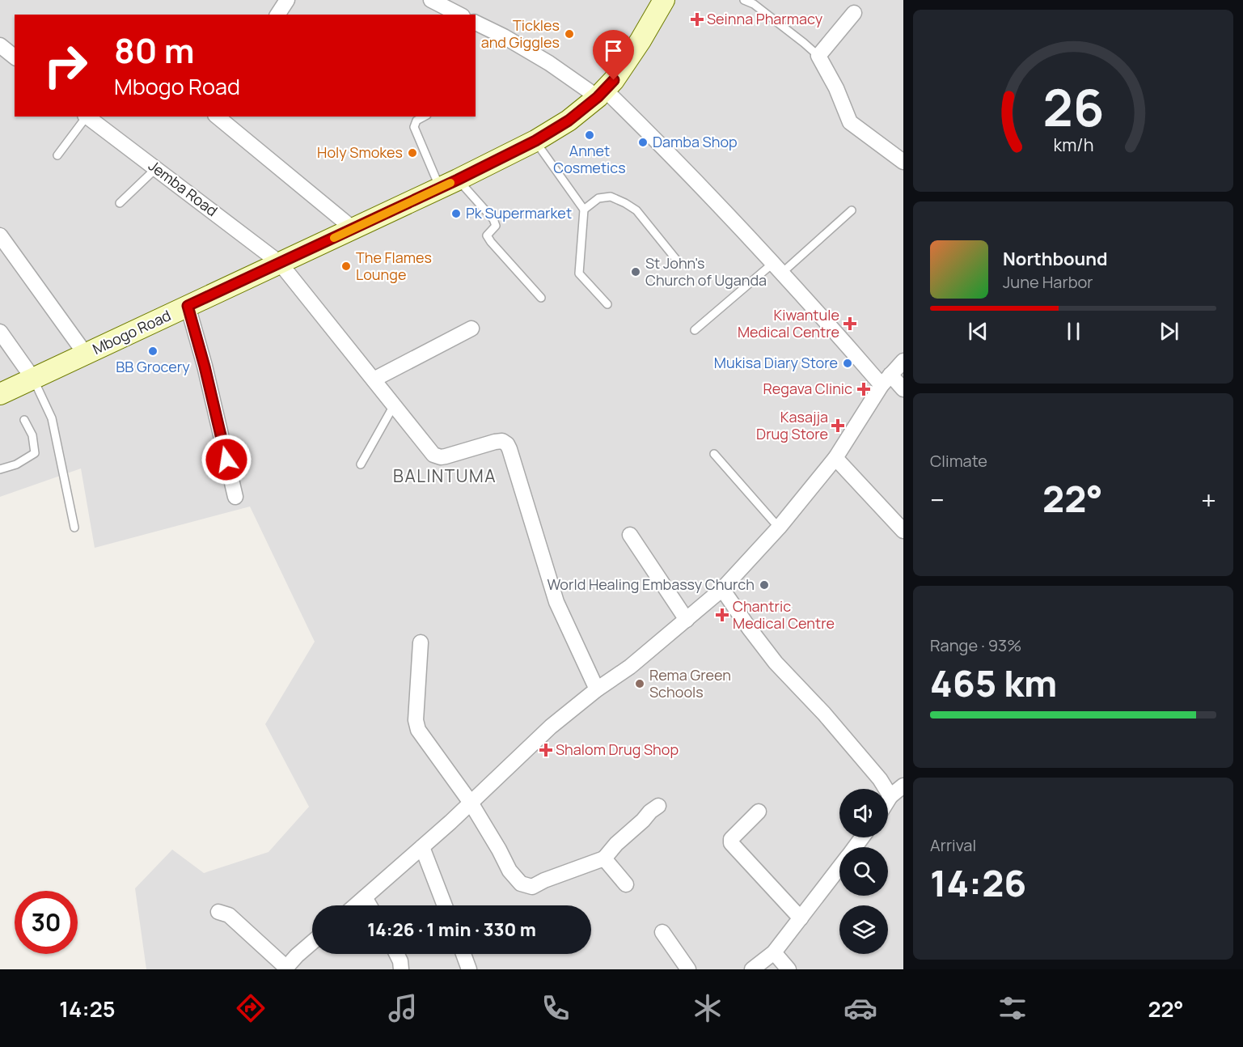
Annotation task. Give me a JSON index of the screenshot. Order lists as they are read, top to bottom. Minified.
{"streets":{"main road":["Mbogo Road"],"street":["Jemba Road"]},"crossings":[["Jemba Road","Mbogo Road"]],"districts":["BALINTUMA"],"places":{"health":["Seinna Pharmacy","Kiwantule Medical Centre","Regava Clinic","Kasajja Drug Store","Chantric Medical Centre","Shalom Drug Shop"],"other":["Tickles and Giggles","Annet Cosmetics","Damba Shop","Holy Smokes","Pk Supermarket","The Flames Lounge","St John's Church of Uganda","BB Grocery","Mukisa Diary Store","World Healing Embassy Church","Rema Green Schools"]},"page":{"turn":["80 m","Mbogo Road"],"song":["Northbound","June Harbor"],"tile":["Climate",["Range · 93%","465 km"],["Arrival","14:26"]],"heat":["−","22°","+"],"limit":"30","trip":"14:26 · 1 min · 330 m","tabs":["14:25","22°"],"gauge":["26","km/h"]}}
